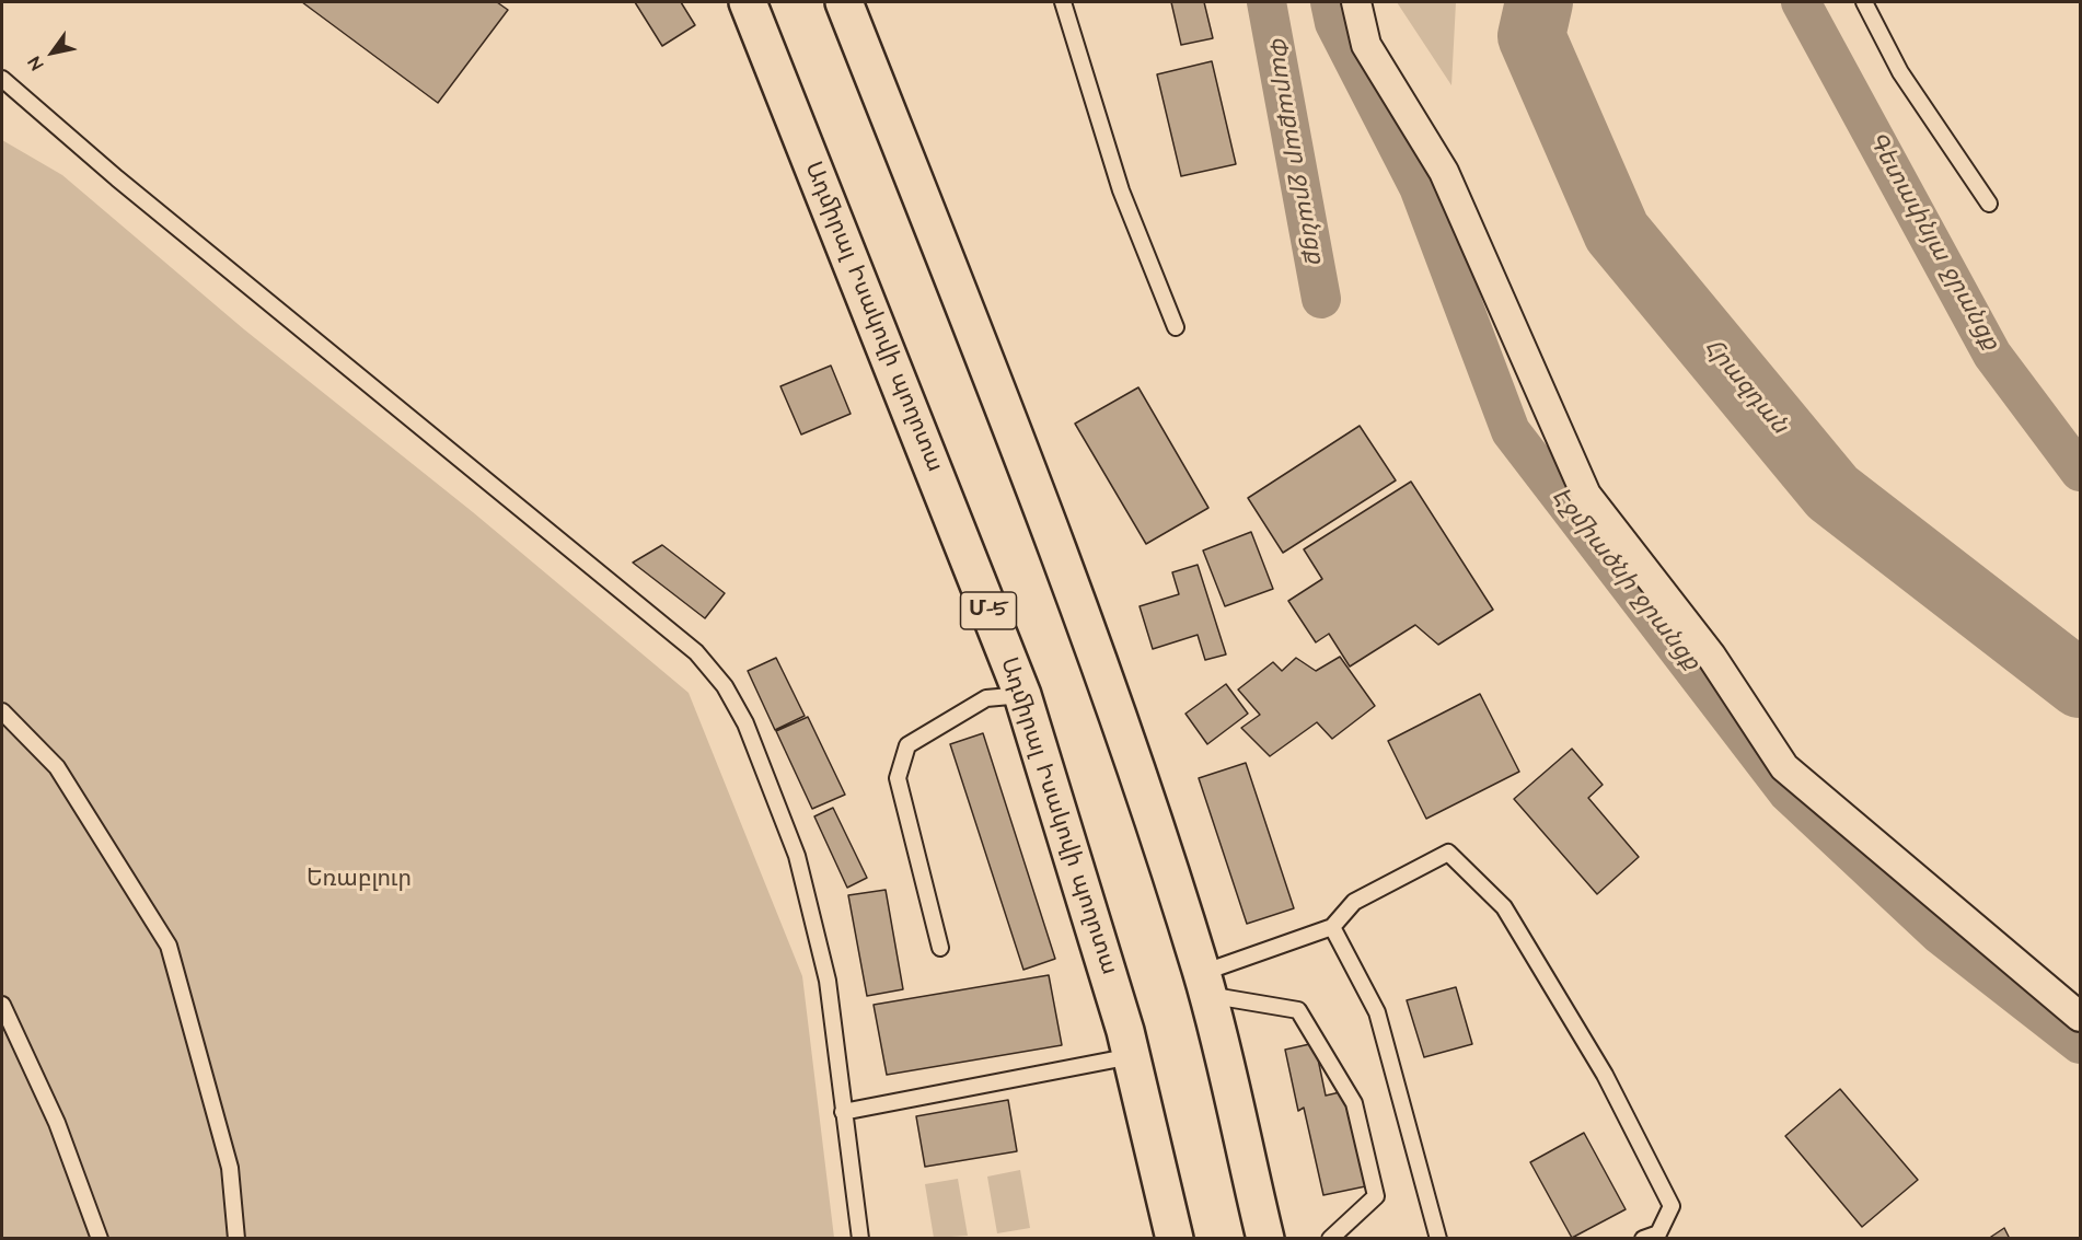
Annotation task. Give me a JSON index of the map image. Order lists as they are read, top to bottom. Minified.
{"streets":{"highway":["Ադմիրալ Իսակովի պողոտա","Մ-5"]},"water":["Փարաքար ջրանցք","Գետափնյա ջրանցք","Հրազդան","Էջմիածնի ջրանցք"],"parks":["Եռաբլուր"],"north":"bottom left"}
